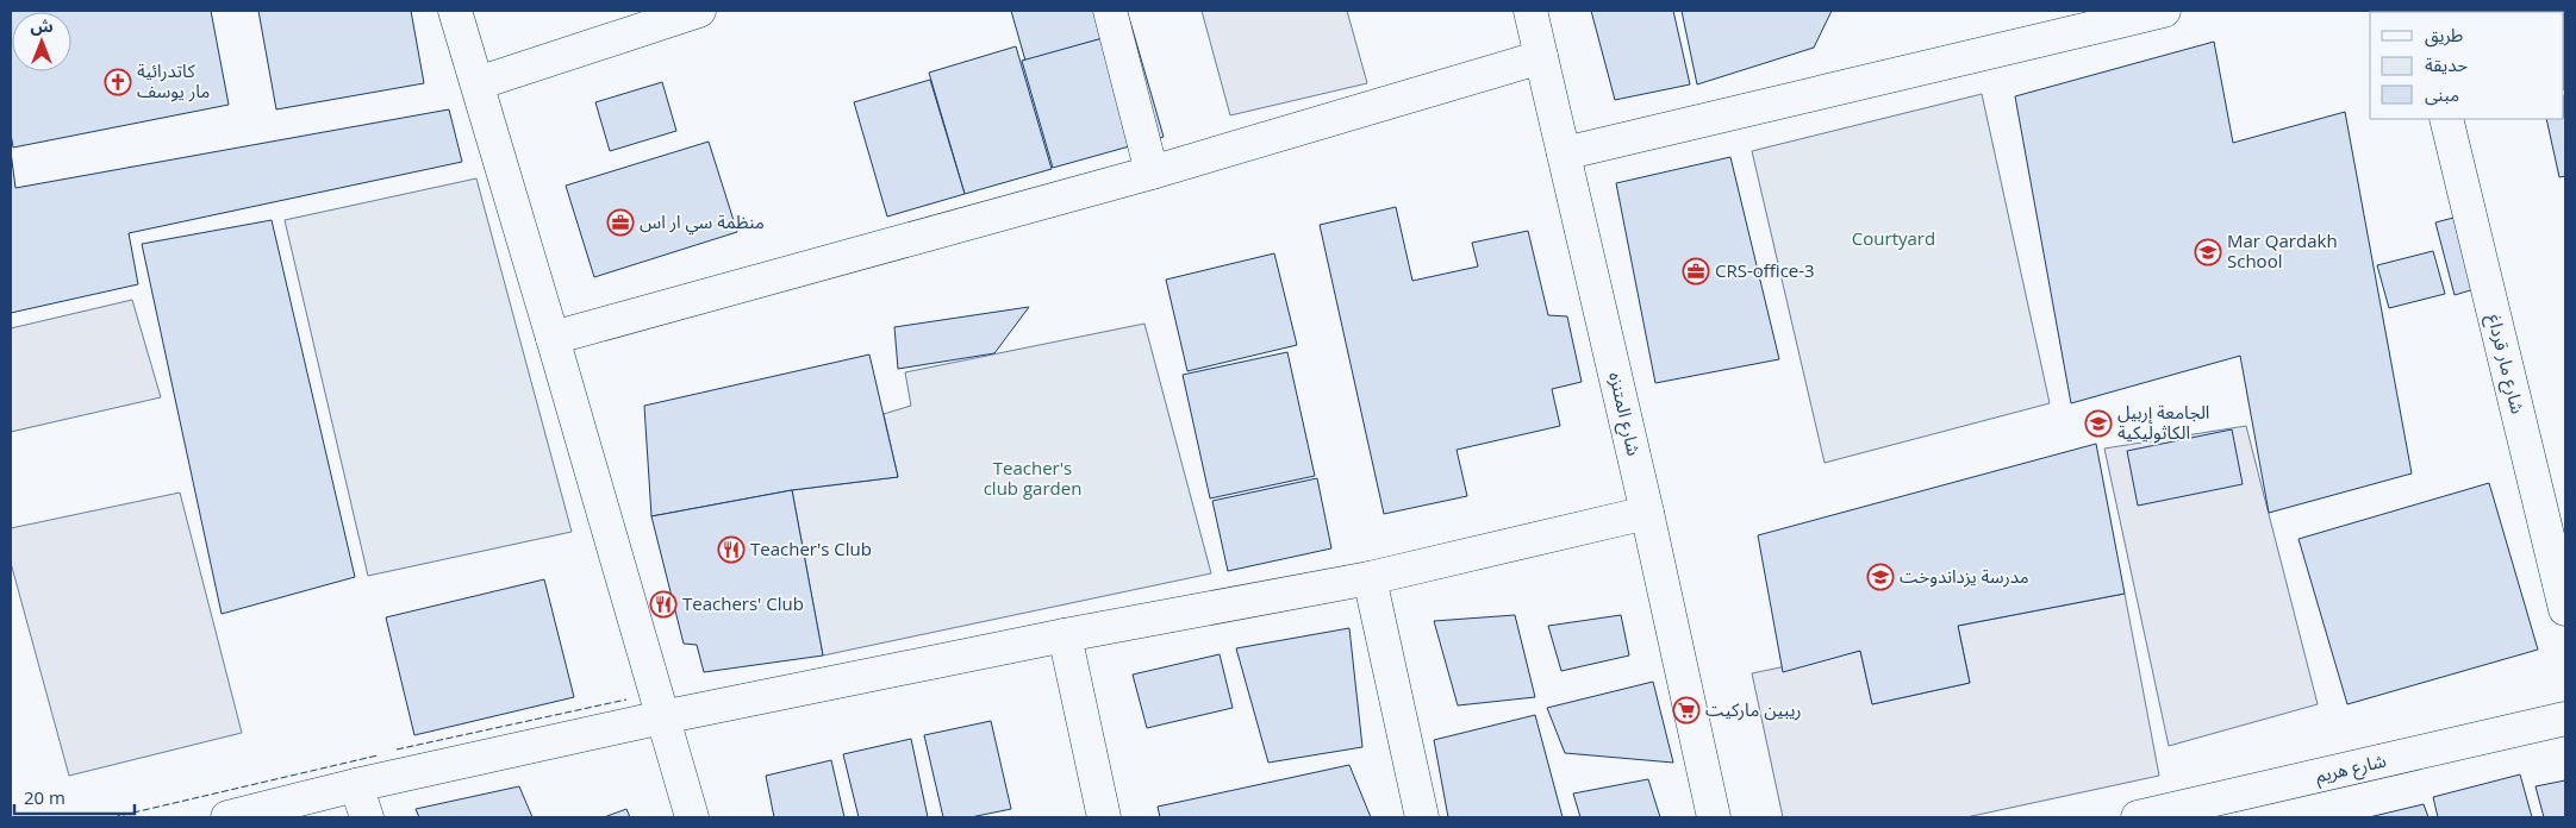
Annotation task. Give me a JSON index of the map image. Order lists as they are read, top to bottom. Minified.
{"streets":{"street":["شارع مار قرداغ","شارع المتنزه","شارع هريم"]},"parks":["Courtyard","Teacher's club garden"],"places":{"church":["كاتدرائية مار يوسف"],"office":["منظمة سي ار اس","CRS-office-3"],"school or university":["Mar Qardakh School","الجامعة إربيل الكاثوليكية","مدرسة يزداندوخت"],"restaurant":["Teacher's Club","Teachers' Club"],"supermarket":["ريبين ماركيت"]},"legend":["طريق","حديقة","مبنى"],"scale_bar":"20 m","north":"top"}
